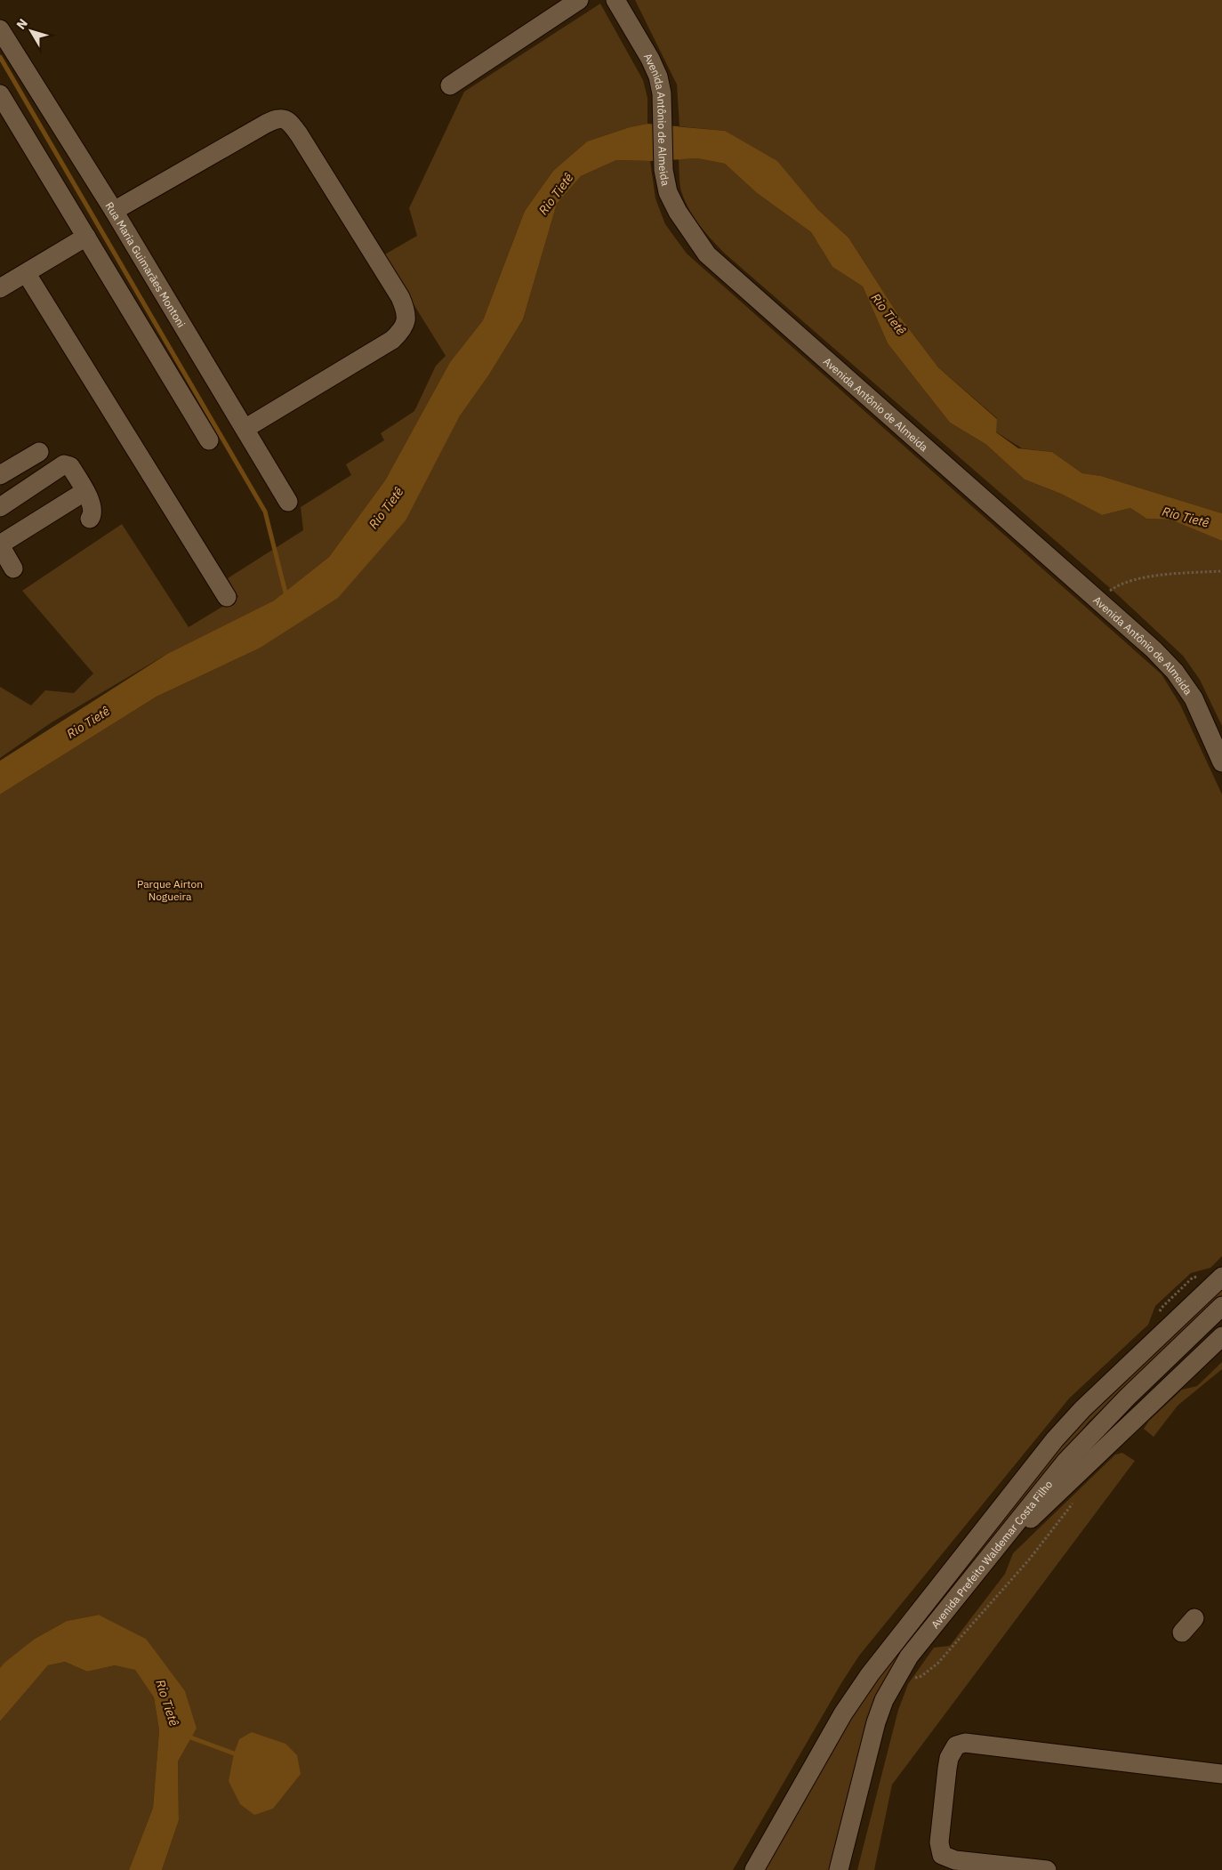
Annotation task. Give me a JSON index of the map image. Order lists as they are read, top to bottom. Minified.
{"streets":{"street":["Avenida Antônio de Almeida","Rua Maria Guimarães Montoni","Avenida Prefeito Waldemar Costa Filho"]},"water":["Rio Tietê"],"parks":["Parque Airton Nogueira"],"north":"top left"}
